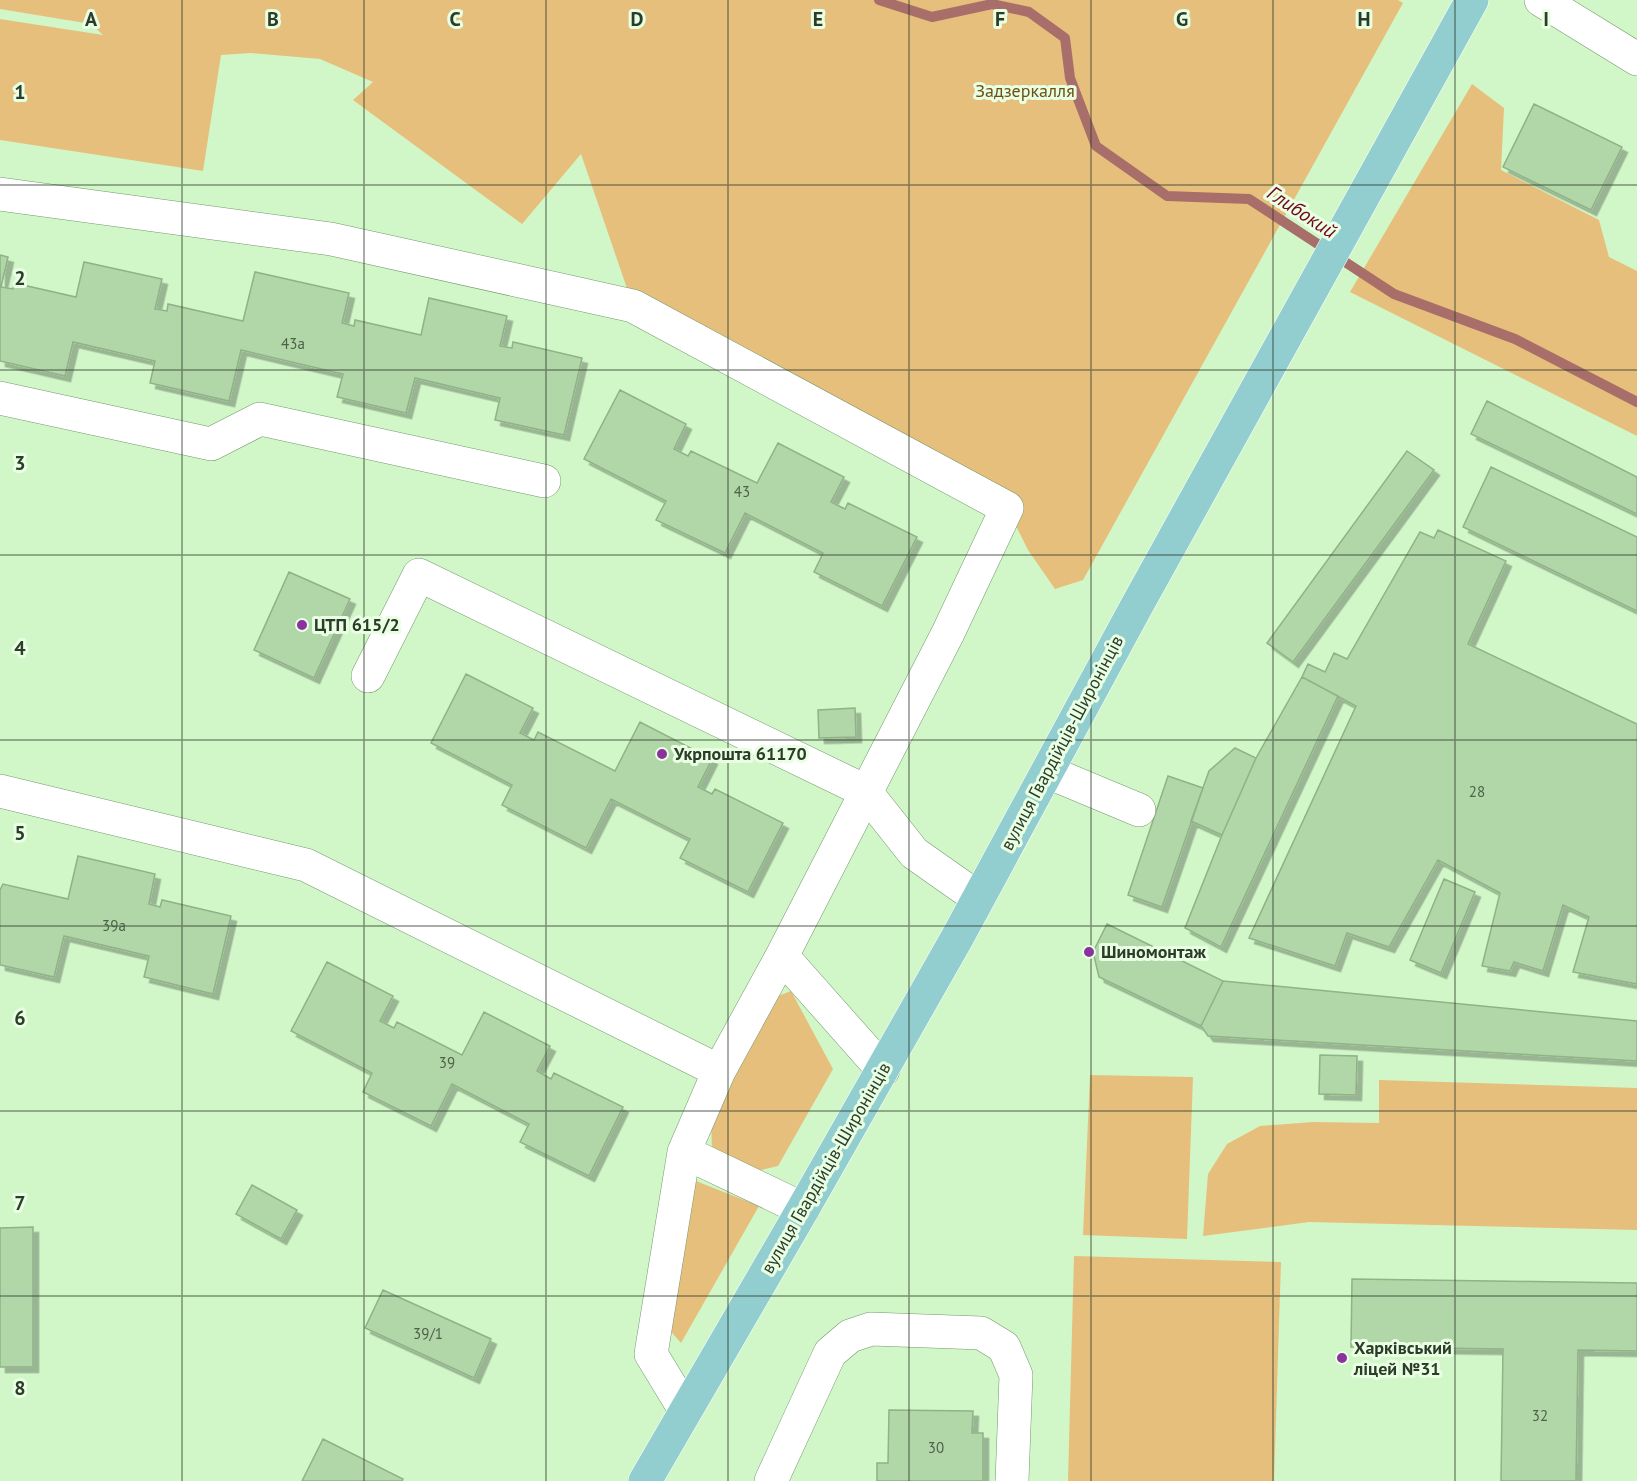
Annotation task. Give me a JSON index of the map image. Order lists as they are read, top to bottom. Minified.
{"streets":{"main road":["вулиця Гвардійців-Широнінців"]},"water":["Глибокий"],"parks":["Задзеркалля"],"places":["ЦТП 615/2","Укрпошта 61170","Шиномонтаж","Харківський ліцей №31"],"house_numbers":["43а","43","28","39а","39","39/1","32","30"],"grid":{"columns":["A","B","C","D","E","F","G","H","I"],"rows":["1","2","3","4","5","6","7","8"]}}
